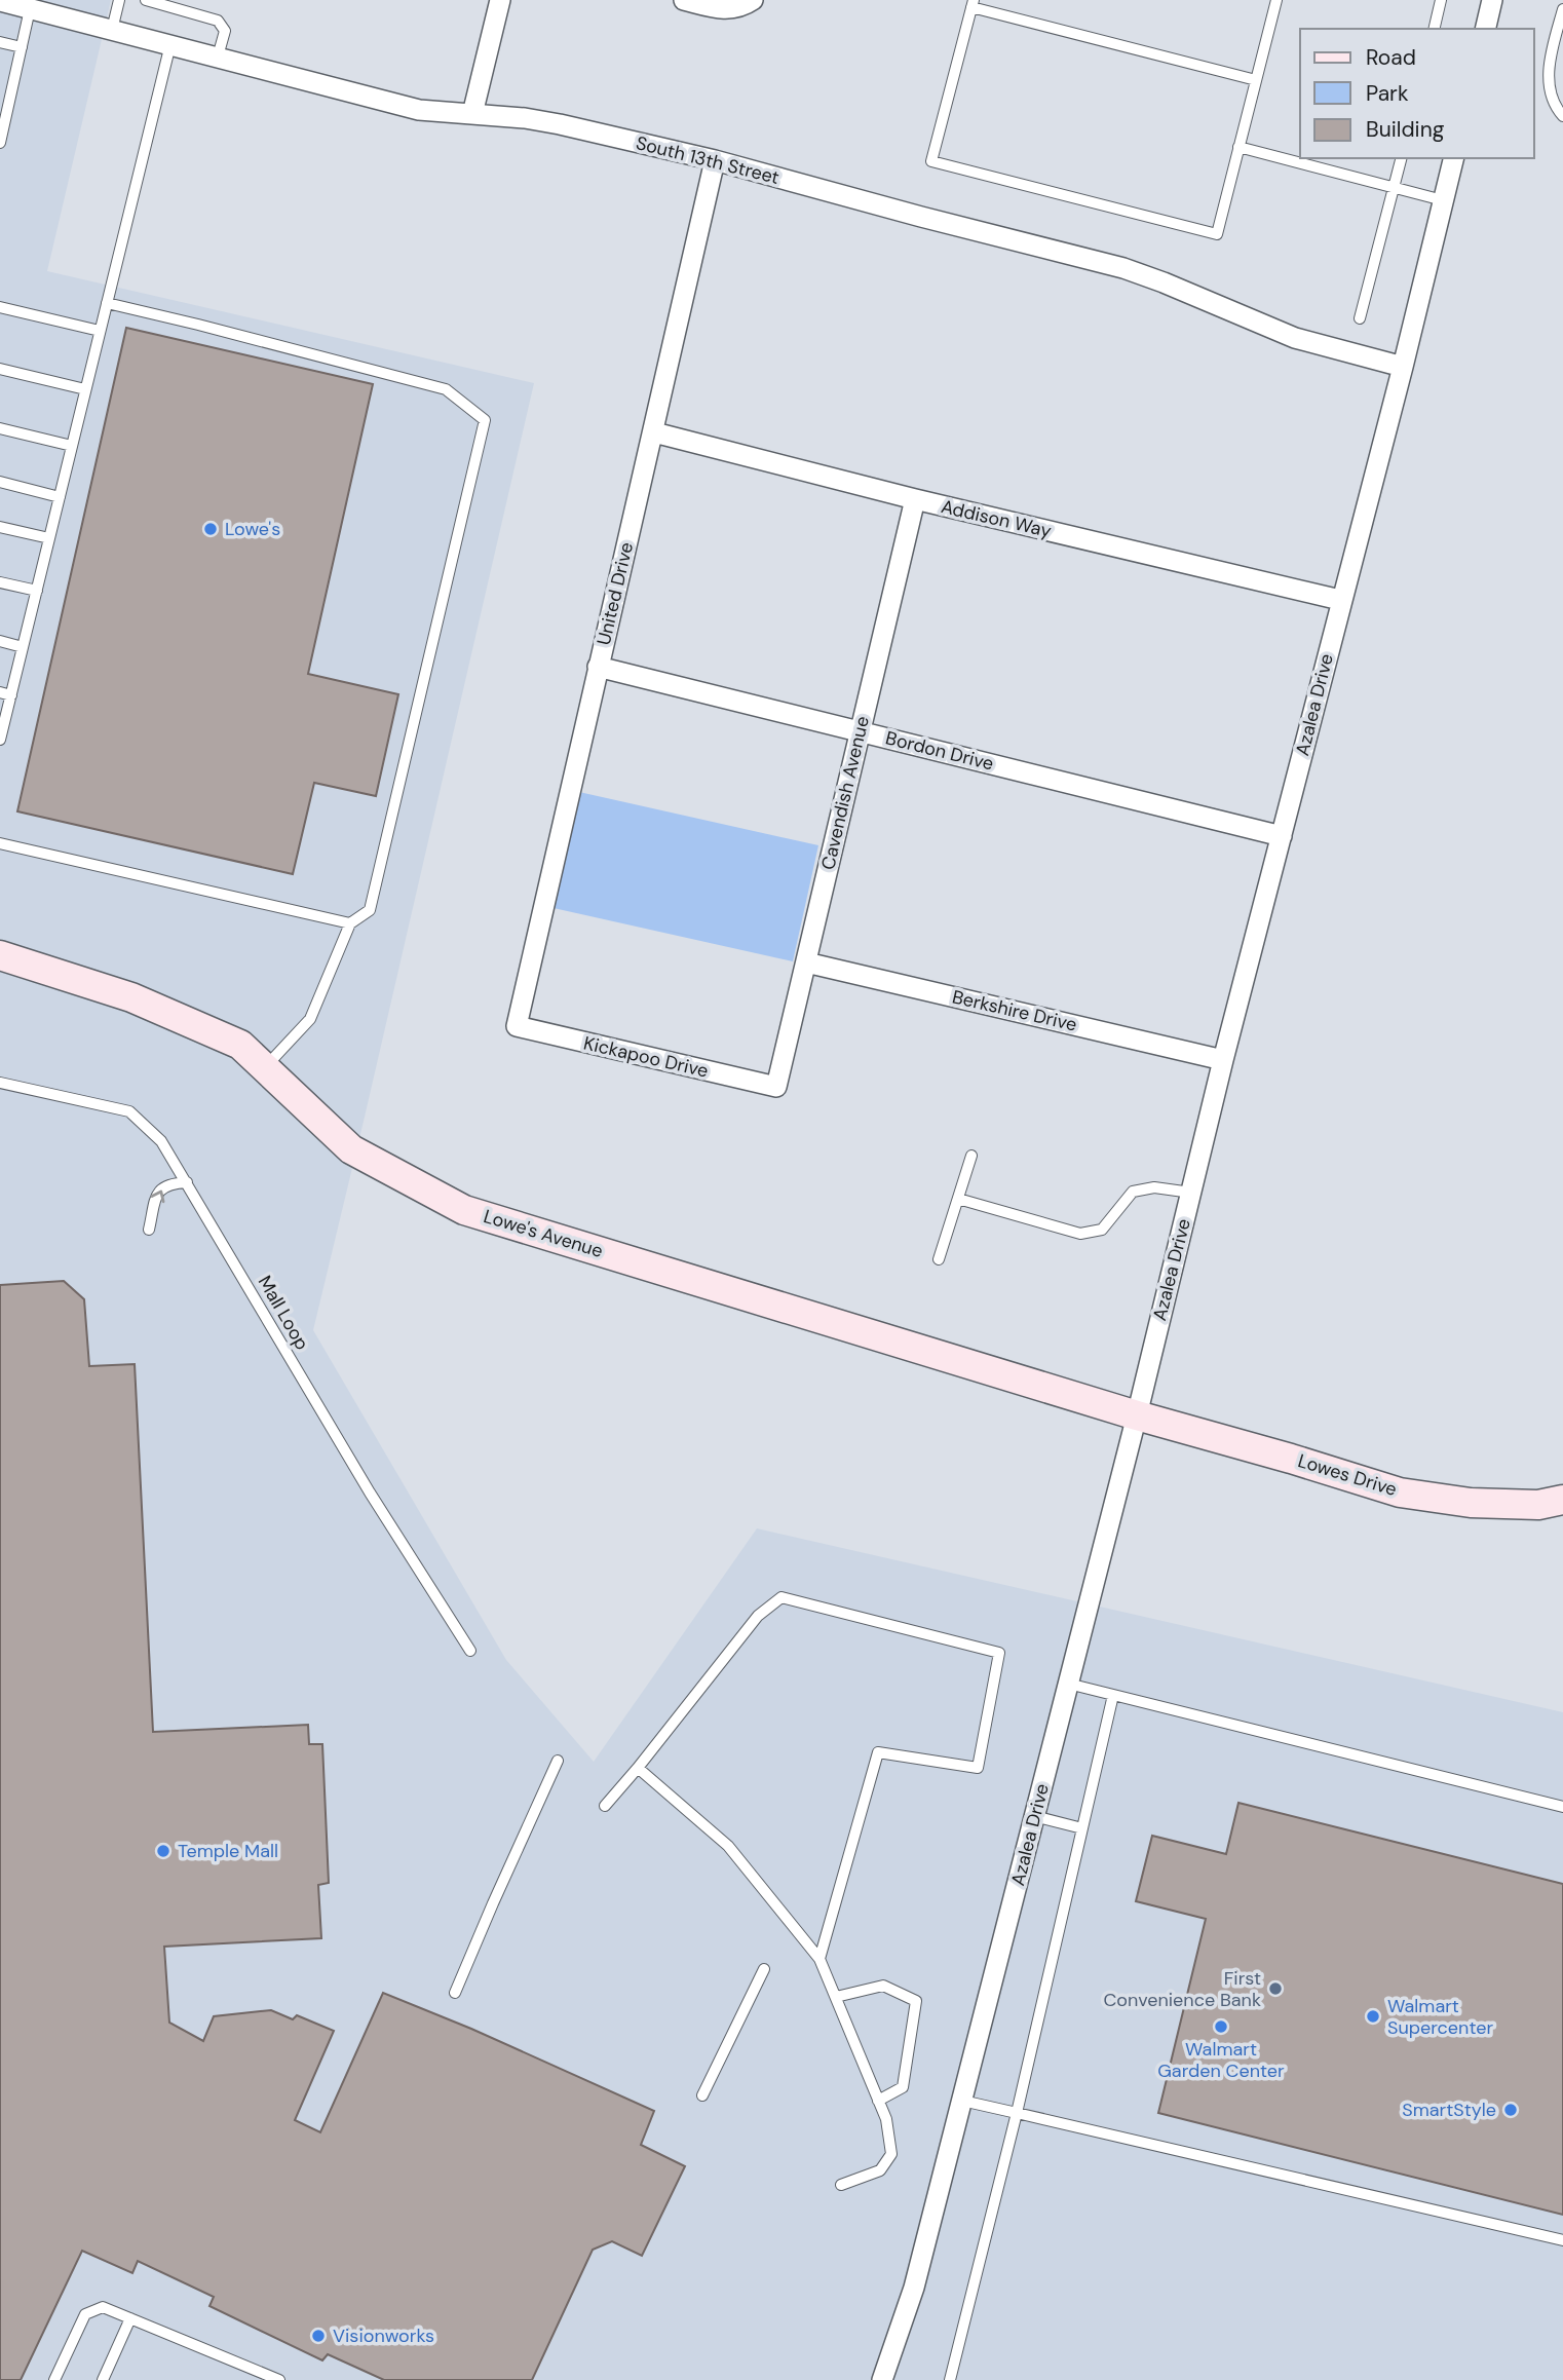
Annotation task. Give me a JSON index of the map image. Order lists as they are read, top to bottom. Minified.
{"streets":{"street":["South 13th Street","Addison Way","United Drive","Azalea Drive","Bordon Drive","Cavendish Avenue","Berkshire Drive","Kickapoo Drive","Lowe's Avenue","Lowes Drive"],"lane":["Mall Loop"]},"crossings":[["South 13th Street","United Drive"],["South 13th Street","Azalea Drive"],["Addison Way","United Drive"],["Addison Way","Azalea Drive"],["Addison Way","Cavendish Avenue"],["United Drive","Bordon Drive"],["United Drive","Kickapoo Drive"],["Azalea Drive","Bordon Drive"],["Azalea Drive","Berkshire Drive"],["Azalea Drive","Lowe's Avenue"],["Azalea Drive","Lowes Drive"],["Bordon Drive","Cavendish Avenue"],["Cavendish Avenue","Berkshire Drive"],["Cavendish Avenue","Kickapoo Drive"],["Lowe's Avenue","Lowes Drive"]],"places":["Lowe's","Temple Mall","First Convenience Bank","Walmart Supercenter","Walmart Garden Center","SmartStyle","Visionworks"],"legend":["Road","Park","Building"]}
